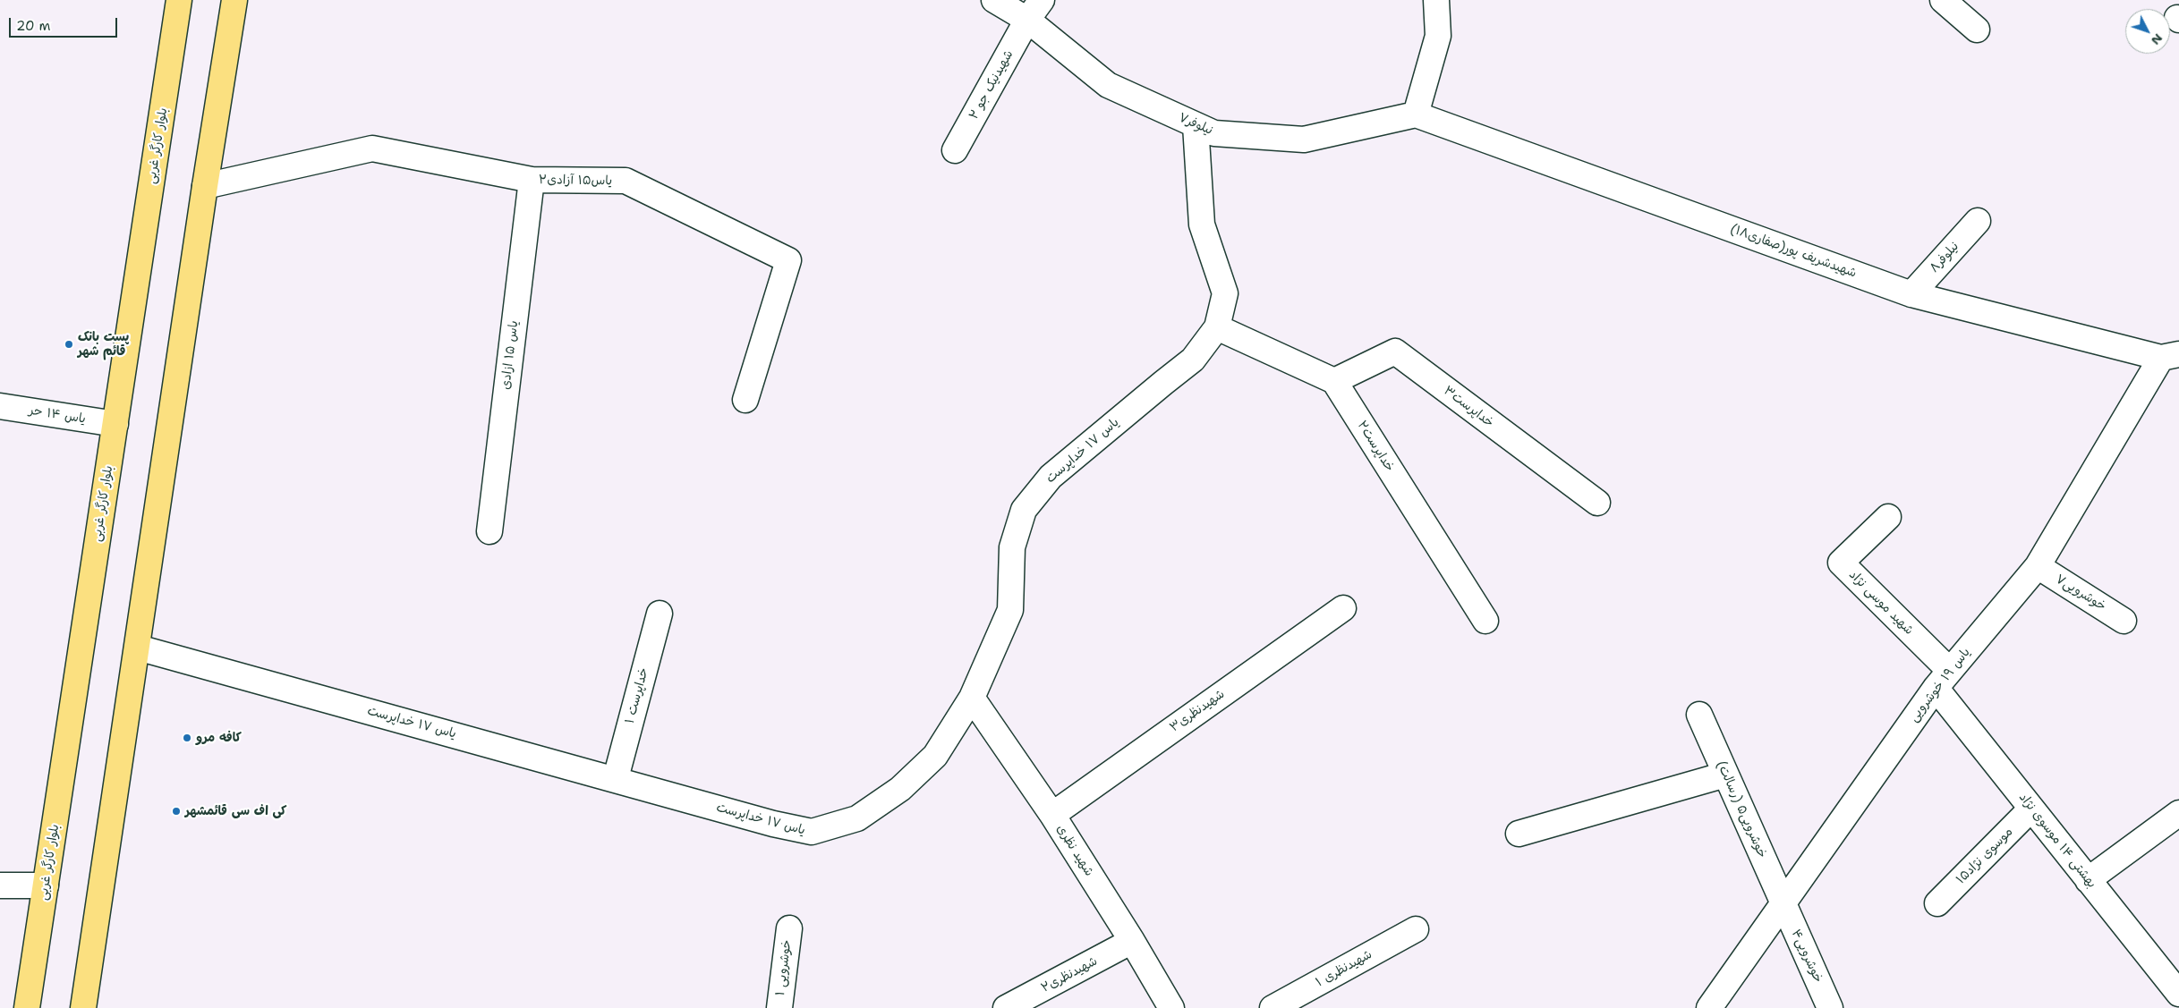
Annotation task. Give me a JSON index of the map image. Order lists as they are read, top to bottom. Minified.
{"streets":{"main road":["بلوار کارگر غربی"],"street":["شهیدنیک جو ۲","نیلوفر۷","یاس۱۵ آزادی۲","شهیدشریف پور(صفاری۱۸)","نیلوفر۸","یاس ۱۵ ازادی","خداپرست۳","یاس ۱۴ حر","خداپرست۲","یاس ۱۷ خداپرست","خوشرویی۷","شهید موسی نژاد","یاس ۱۹ خوشرویی","خداپرست ۱","شهیدنظری۳","خوشرویی۵ (رسالت)","بهشتی ۱۴ موسوی نژاد","شهید نظری","موسوی نژاد۱۵","خوشرویی۴","خوشرویی ۱","شهیدنظری ۱","شهیدنظری۲"]},"crossings":[["شهیدنیک جو ۲","نیلوفر۷"],["نیلوفر۷","شهیدشریف پور(صفاری۱۸)"],["نیلوفر۷","یاس ۱۷ خداپرست"],["بلوار کارگر غربی","یاس ۱۴ حر"],["یاس۱۵ آزادی۲","یاس ۱۵ ازادی"],["شهیدشریف پور(صفاری۱۸)","نیلوفر۸"],["شهیدشریف پور(صفاری۱۸)","یاس ۱۹ خوشرویی"],["خداپرست۳","خداپرست۲"],["یاس ۱۷ خداپرست","خداپرست ۱"],["یاس ۱۷ خداپرست","شهید نظری"],["خوشرویی۷","یاس ۱۹ خوشرویی"],["شهید موسی نژاد","یاس ۱۹ خوشرویی"],["شهید موسی نژاد","بهشتی ۱۴ موسوی نژاد"],["یاس ۱۹ خوشرویی","خوشرویی۵ (رسالت)"],["یاس ۱۹ خوشرویی","بهشتی ۱۴ موسوی نژاد"],["یاس ۱۹ خوشرویی","خوشرویی۴"],["شهیدنظری۳","شهید نظری"],["خوشرویی۵ (رسالت)","خوشرویی۴"],["بهشتی ۱۴ موسوی نژاد","موسوی نژاد۱۵"],["شهید نظری","شهیدنظری۲"]],"places":["پست بانک قائم شهر","کافه مرو","کی اف سی قائمشهر"],"scale_bar":"20 m","north":"bottom right"}
